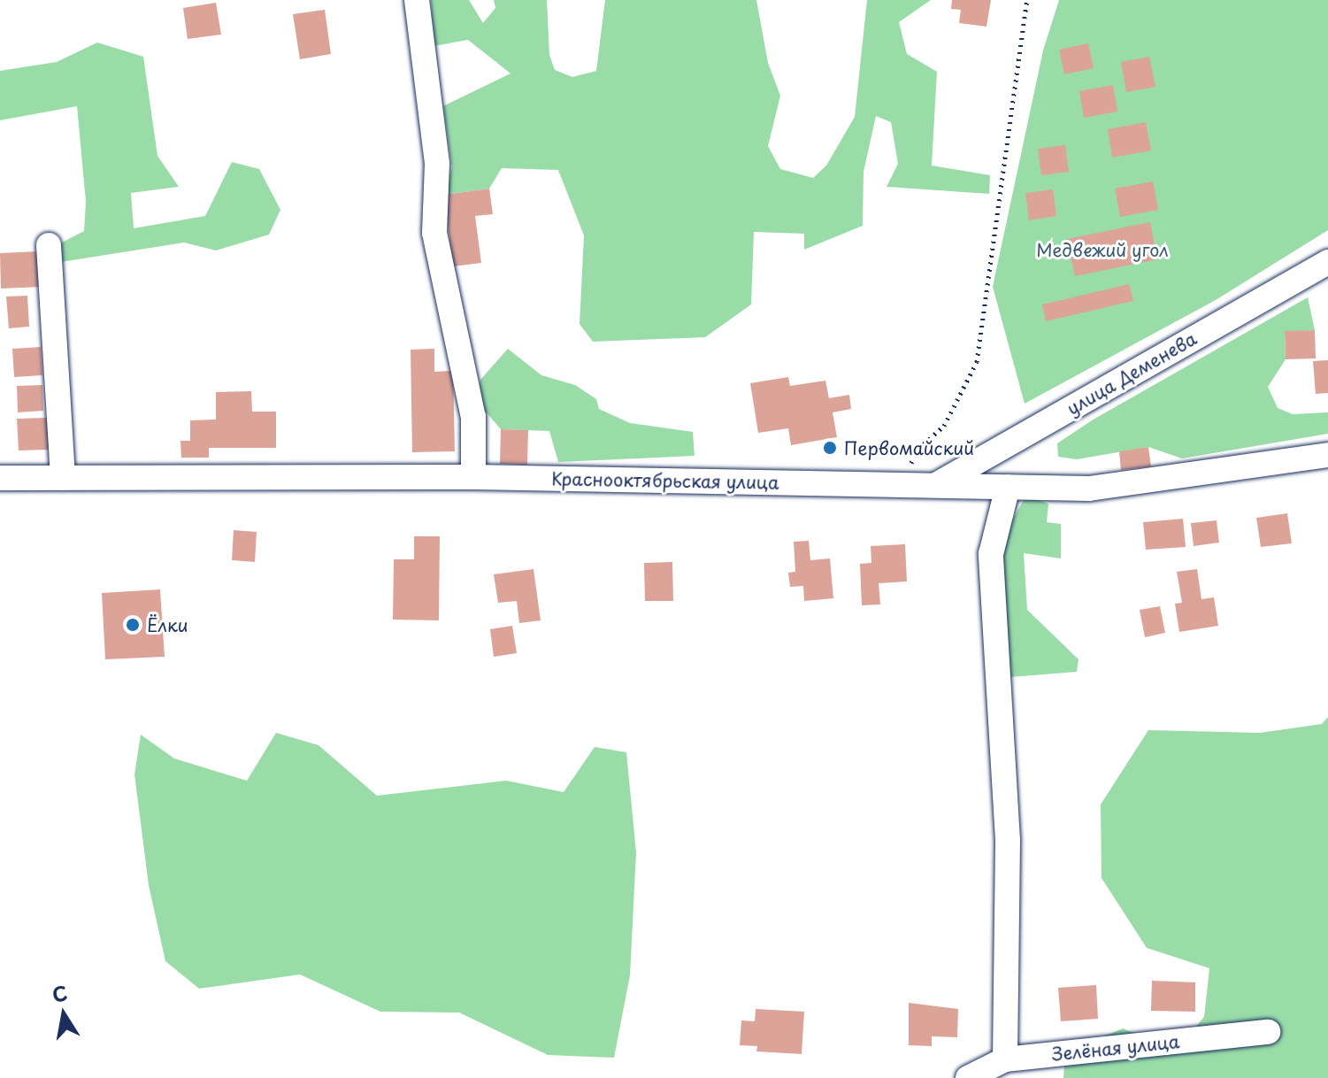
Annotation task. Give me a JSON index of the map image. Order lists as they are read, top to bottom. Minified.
{"streets":{"street":["улица Деменева","Краснооктябрьская улица","Зелёная улица"]},"crossings":[["улица Деменева","Краснооктябрьская улица"]],"parks":["Медвежий угол"],"places":["Первомайский","Ёлки"],"north":"top"}
